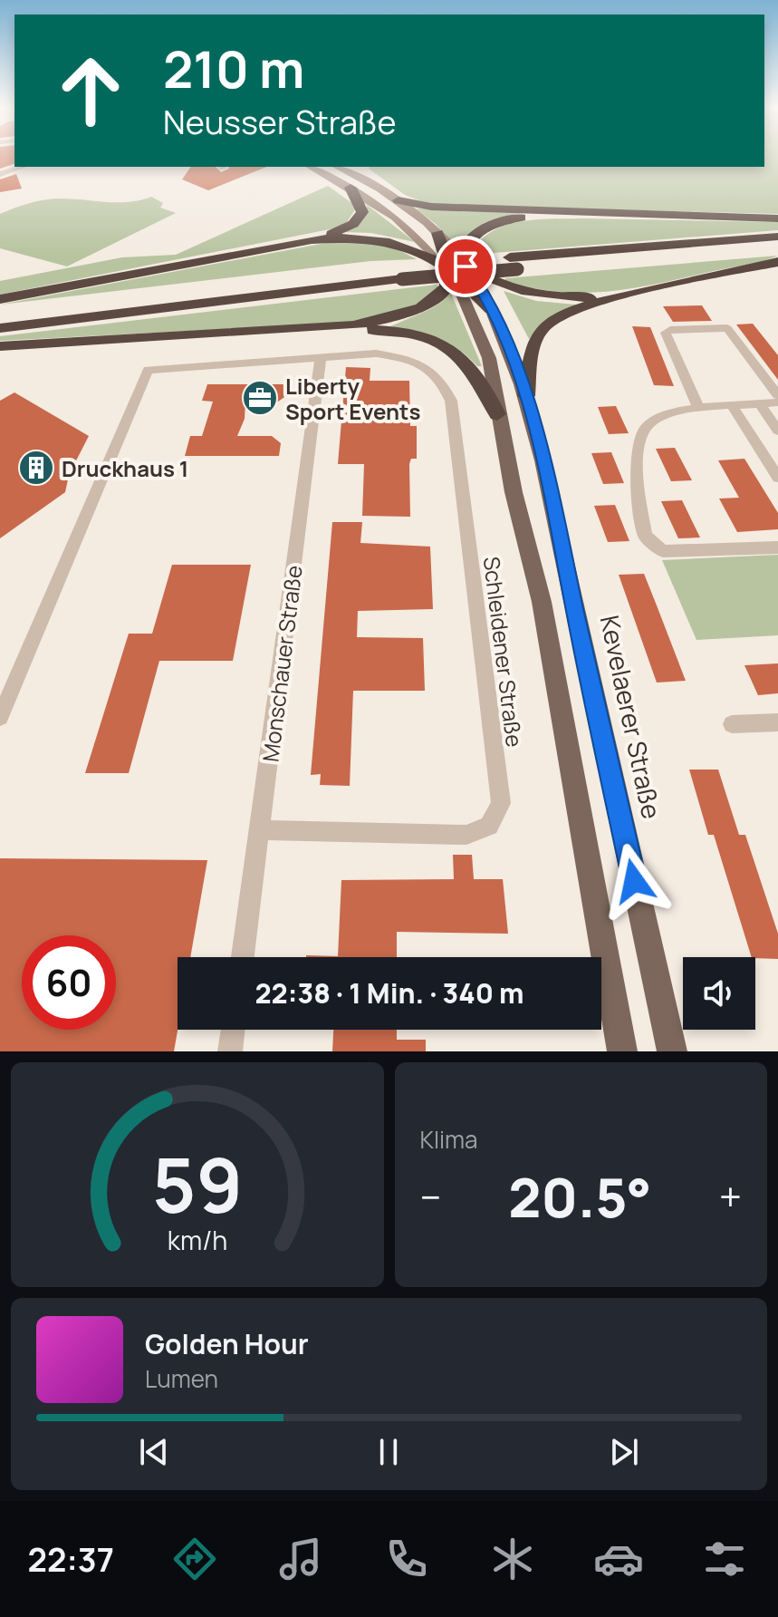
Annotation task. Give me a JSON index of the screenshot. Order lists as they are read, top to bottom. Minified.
{"streets":{"main road":["Kevelaerer Straße"],"street":["Schleidener Straße","Monschauer Straße"]},"crossings":[["Schleidener Straße","Monschauer Straße"]],"places":{"office":["Liberty Sport Events"],"building":["Druckhaus 1"]},"page":{"turn":["210 m","Neusser Straße"],"limit":"60","trip":"22:38 · 1 Min. · 340 m","tile":"Klima","heat":["−","20.5°","+"],"song":["Golden Hour","Lumen"],"tabs":"22:37","gauge":["59","km/h"]}}
